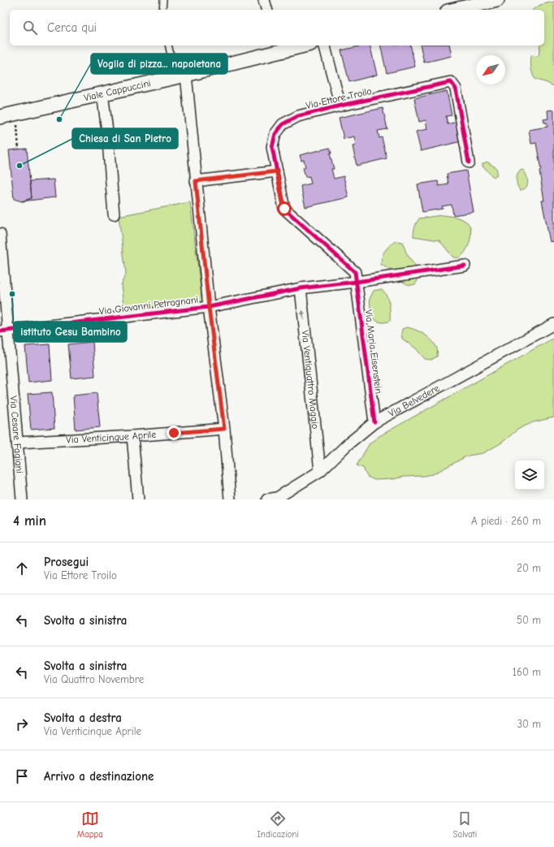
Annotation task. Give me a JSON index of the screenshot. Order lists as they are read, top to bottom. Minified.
{"streets":{"street":["Viale Cappuccini","Via Ettore Troilo","Via Giovanni Petragnani","Via Maria Eisenstein","Via Ventiquattro Maggio","Via Belvedere","Via Cesare Fagiani","Via Venticinque Aprile"]},"crossings":[["Via Ettore Troilo","Via Giovanni Petragnani"],["Via Ettore Troilo","Via Maria Eisenstein"],["Via Giovanni Petragnani","Via Maria Eisenstein"],["Via Giovanni Petragnani","Via Ventiquattro Maggio"],["Via Giovanni Petragnani","Via Cesare Fagiani"],["Via Maria Eisenstein","Via Belvedere"],["Via Ventiquattro Maggio","Via Belvedere"],["Via Cesare Fagiani","Via Venticinque Aprile"]],"places":["Voglia di pizza... napoletana","Chiesa di San Pietro","istituto Gesu Bambino"],"north":"bottom left","page":{"search":"Cerca qui","heading":["4 min","A piedi · 260 m"],"list":[["Prosegui","Via Ettore Troilo","20 m"],["Svolta a sinistra","50 m"],["Svolta a sinistra","Via Quattro Novembre","160 m"],["Svolta a destra","Via Venticinque Aprile","30 m"],"Arrivo a destinazione"],"nav":["Mappa","Indicazioni","Salvati"]}}
